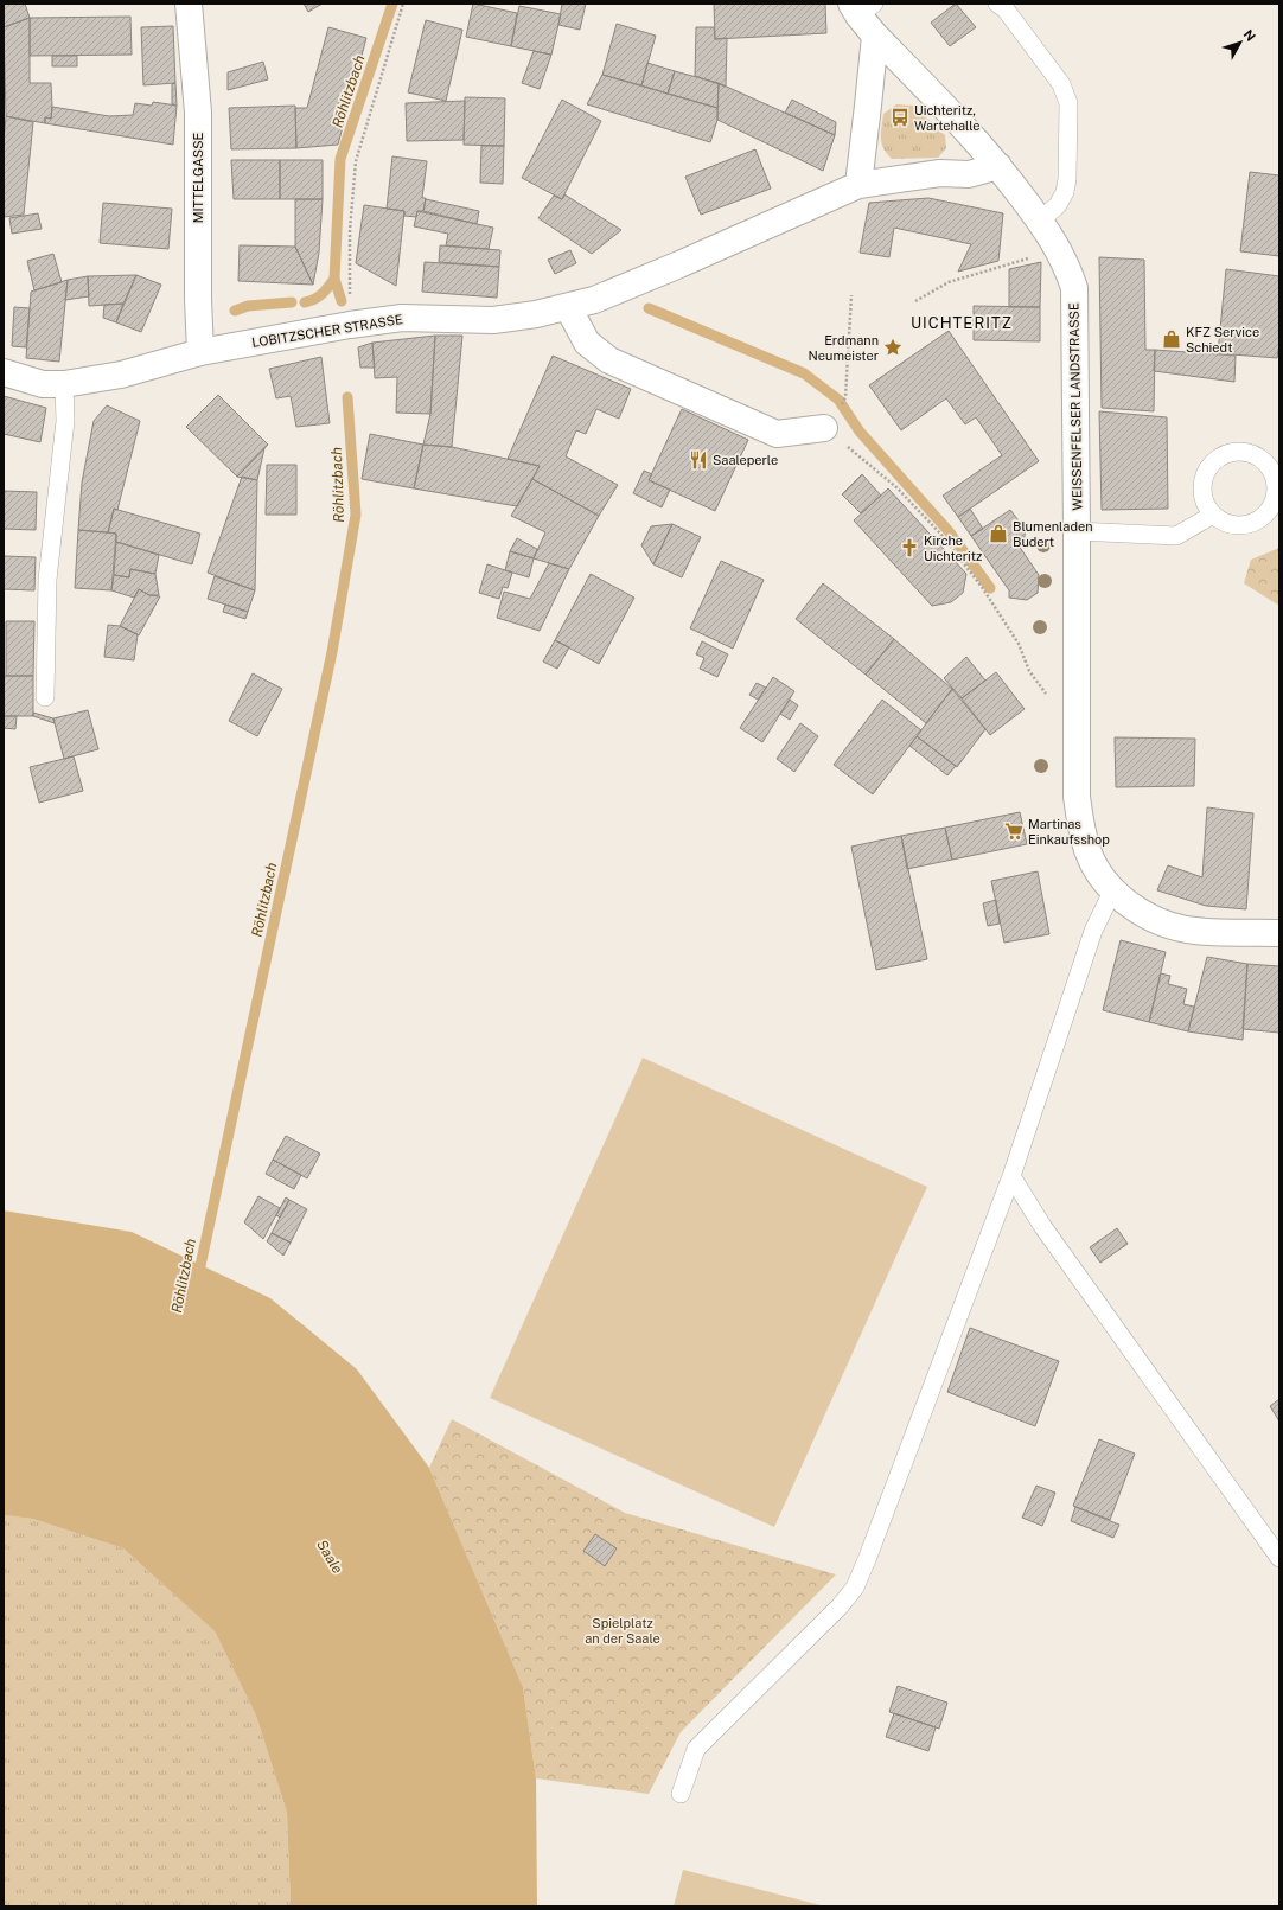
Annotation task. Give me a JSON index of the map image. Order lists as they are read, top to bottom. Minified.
{"streets":{"street":["MITTELGASSE","LOBITZSCHER STRASSE","WEISSENFELSER LANDSTRASSE"]},"crossings":[["MITTELGASSE","LOBITZSCHER STRASSE"],["LOBITZSCHER STRASSE","WEISSENFELSER LANDSTRASSE"]],"districts":["UICHTERITZ"],"water":["Röhlitzbach","Saale"],"parks":["Spielplatz an der Saale"],"places":{"bus stop":["Uichteritz, Wartehalle"],"shop":["KFZ Service Schiedt","Blumenladen Budert"],"place":["Erdmann Neumeister"],"restaurant":["Saaleperle"],"church":["Kirche Uichteritz"],"supermarket":["Martinas Einkaufsshop"]},"north":"top right"}
